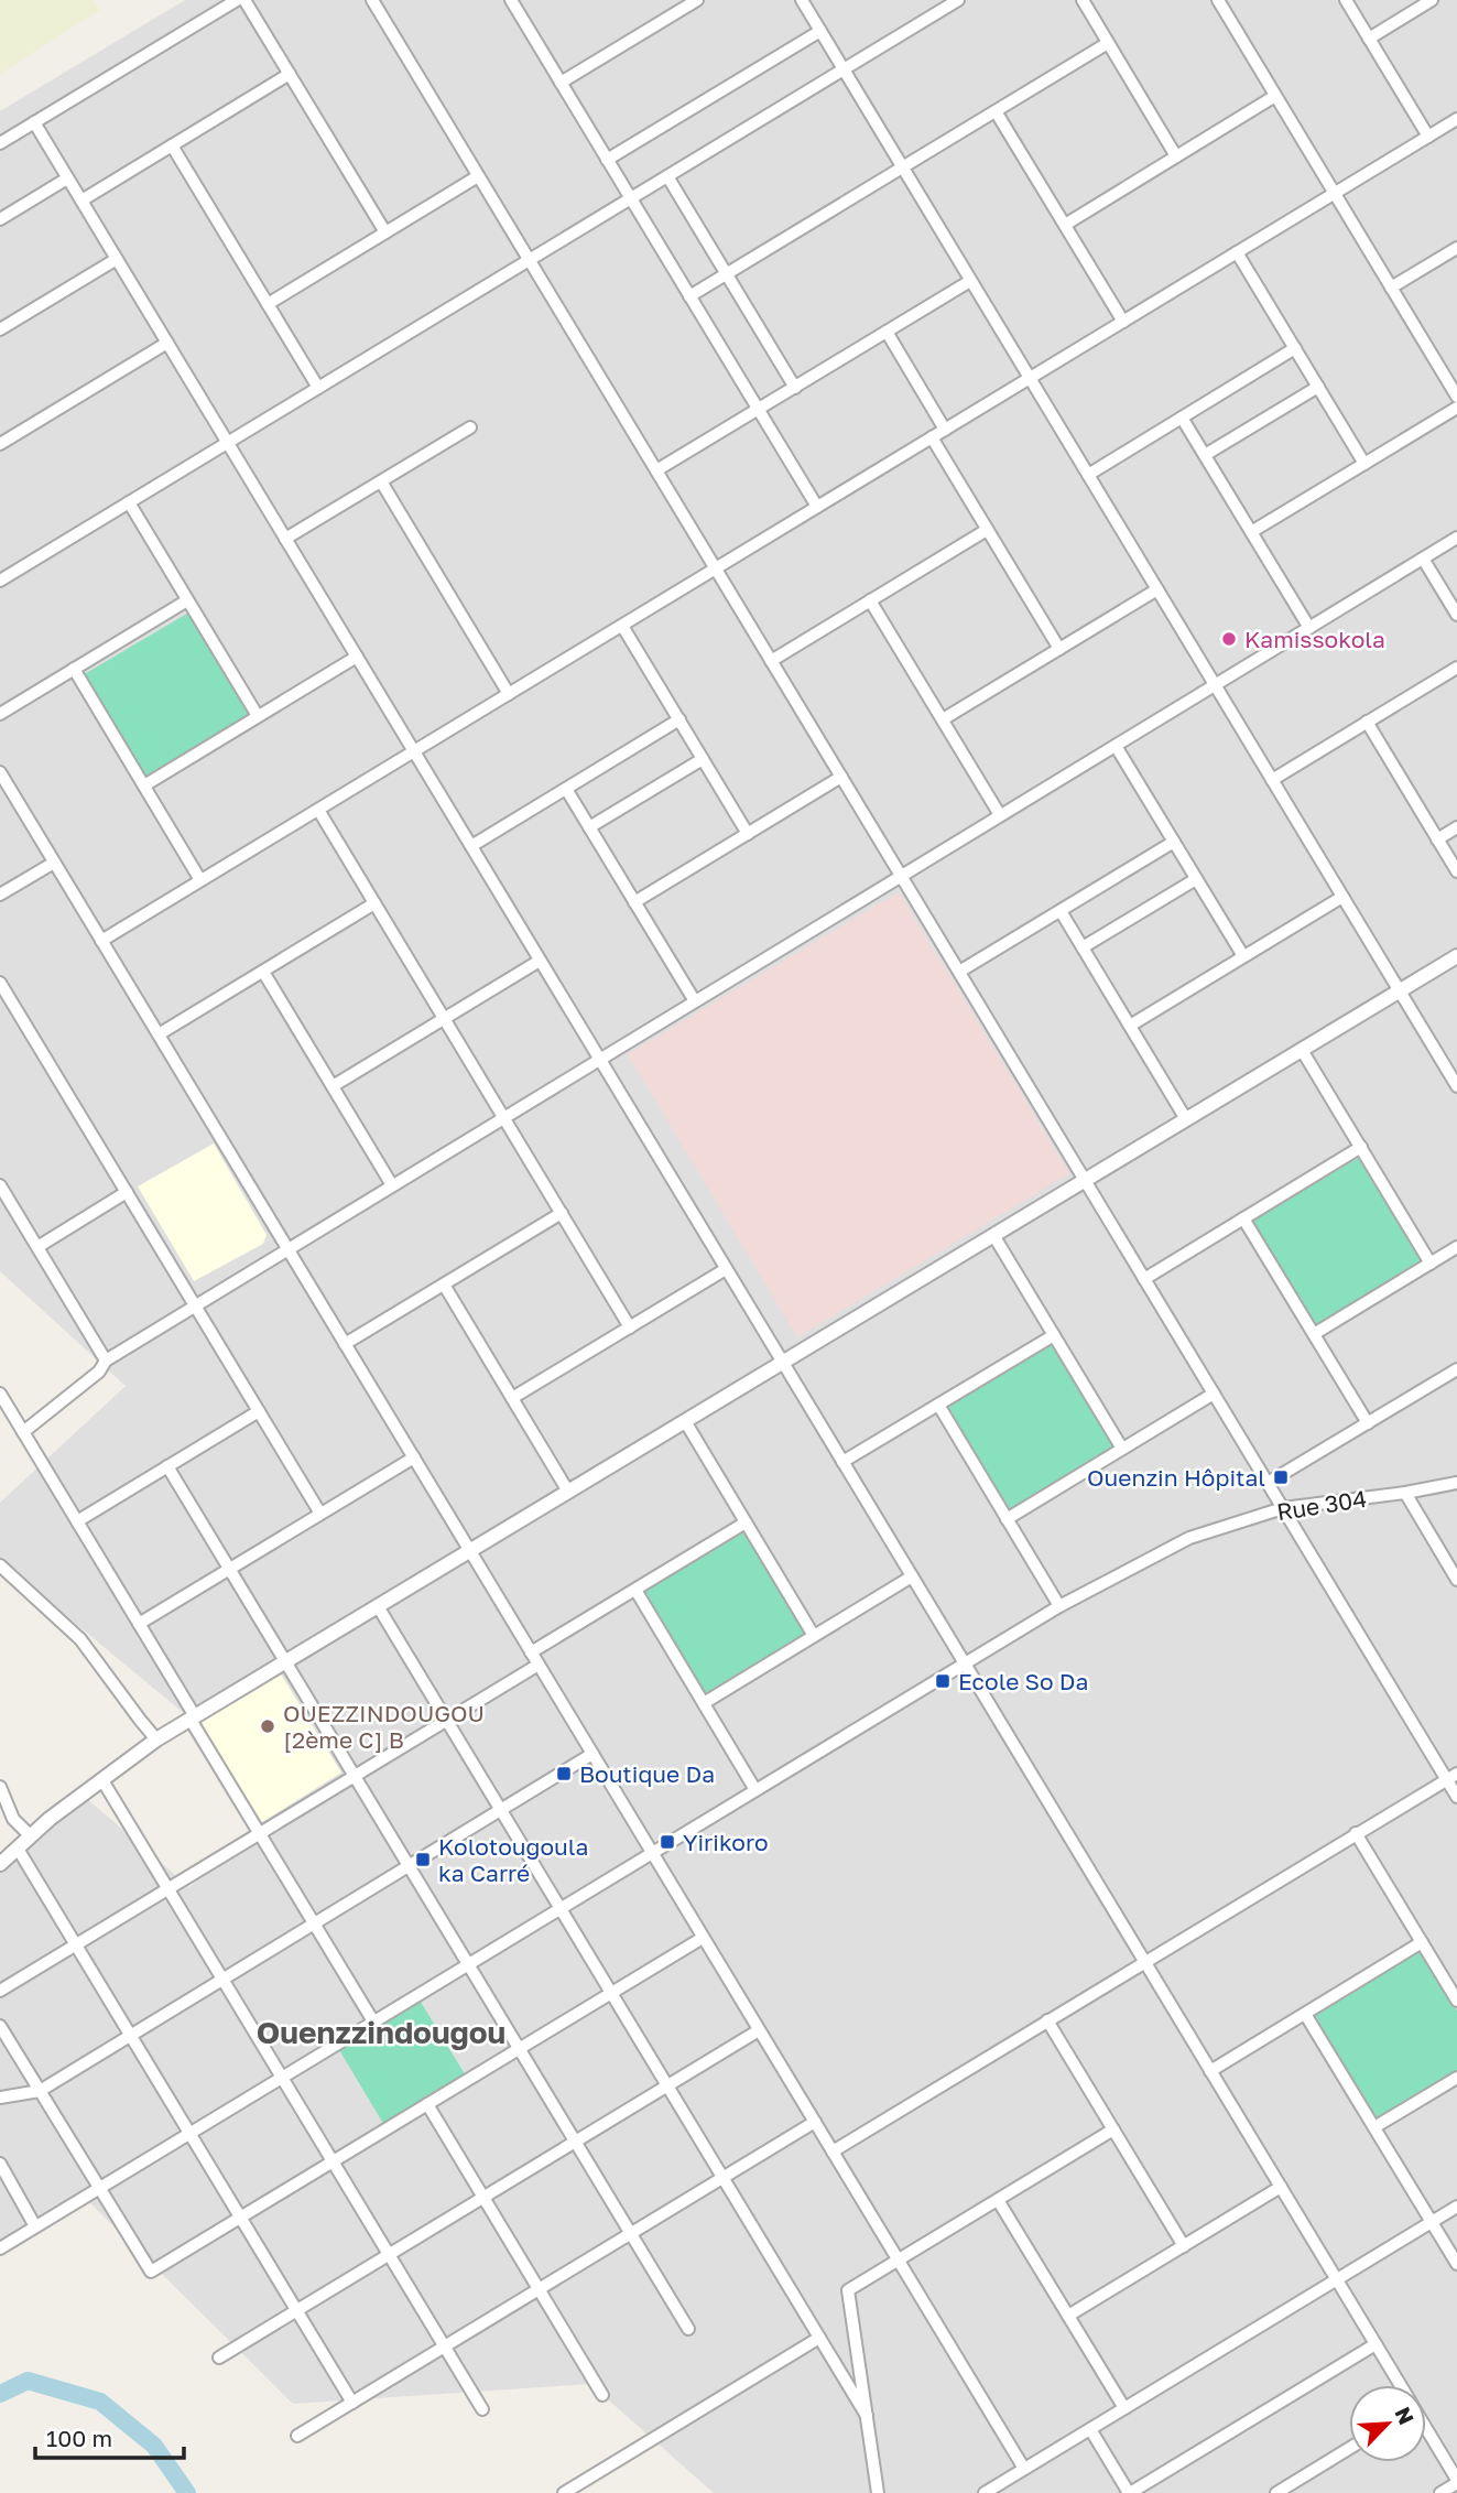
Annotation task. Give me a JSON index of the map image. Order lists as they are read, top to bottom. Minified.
{"streets":{"street":["Rue 304"]},"districts":["Ouenzzindougou"],"places":{"other":["Kamissokola","OUEZZINDOUGOU [2ème C] B"],"transit":["Ouenzin Hôpital","Ecole So Da","Boutique Da","Yirikoro","Kolotougoula ka Carré"]},"scale_bar":"100 m","north":"top right"}
